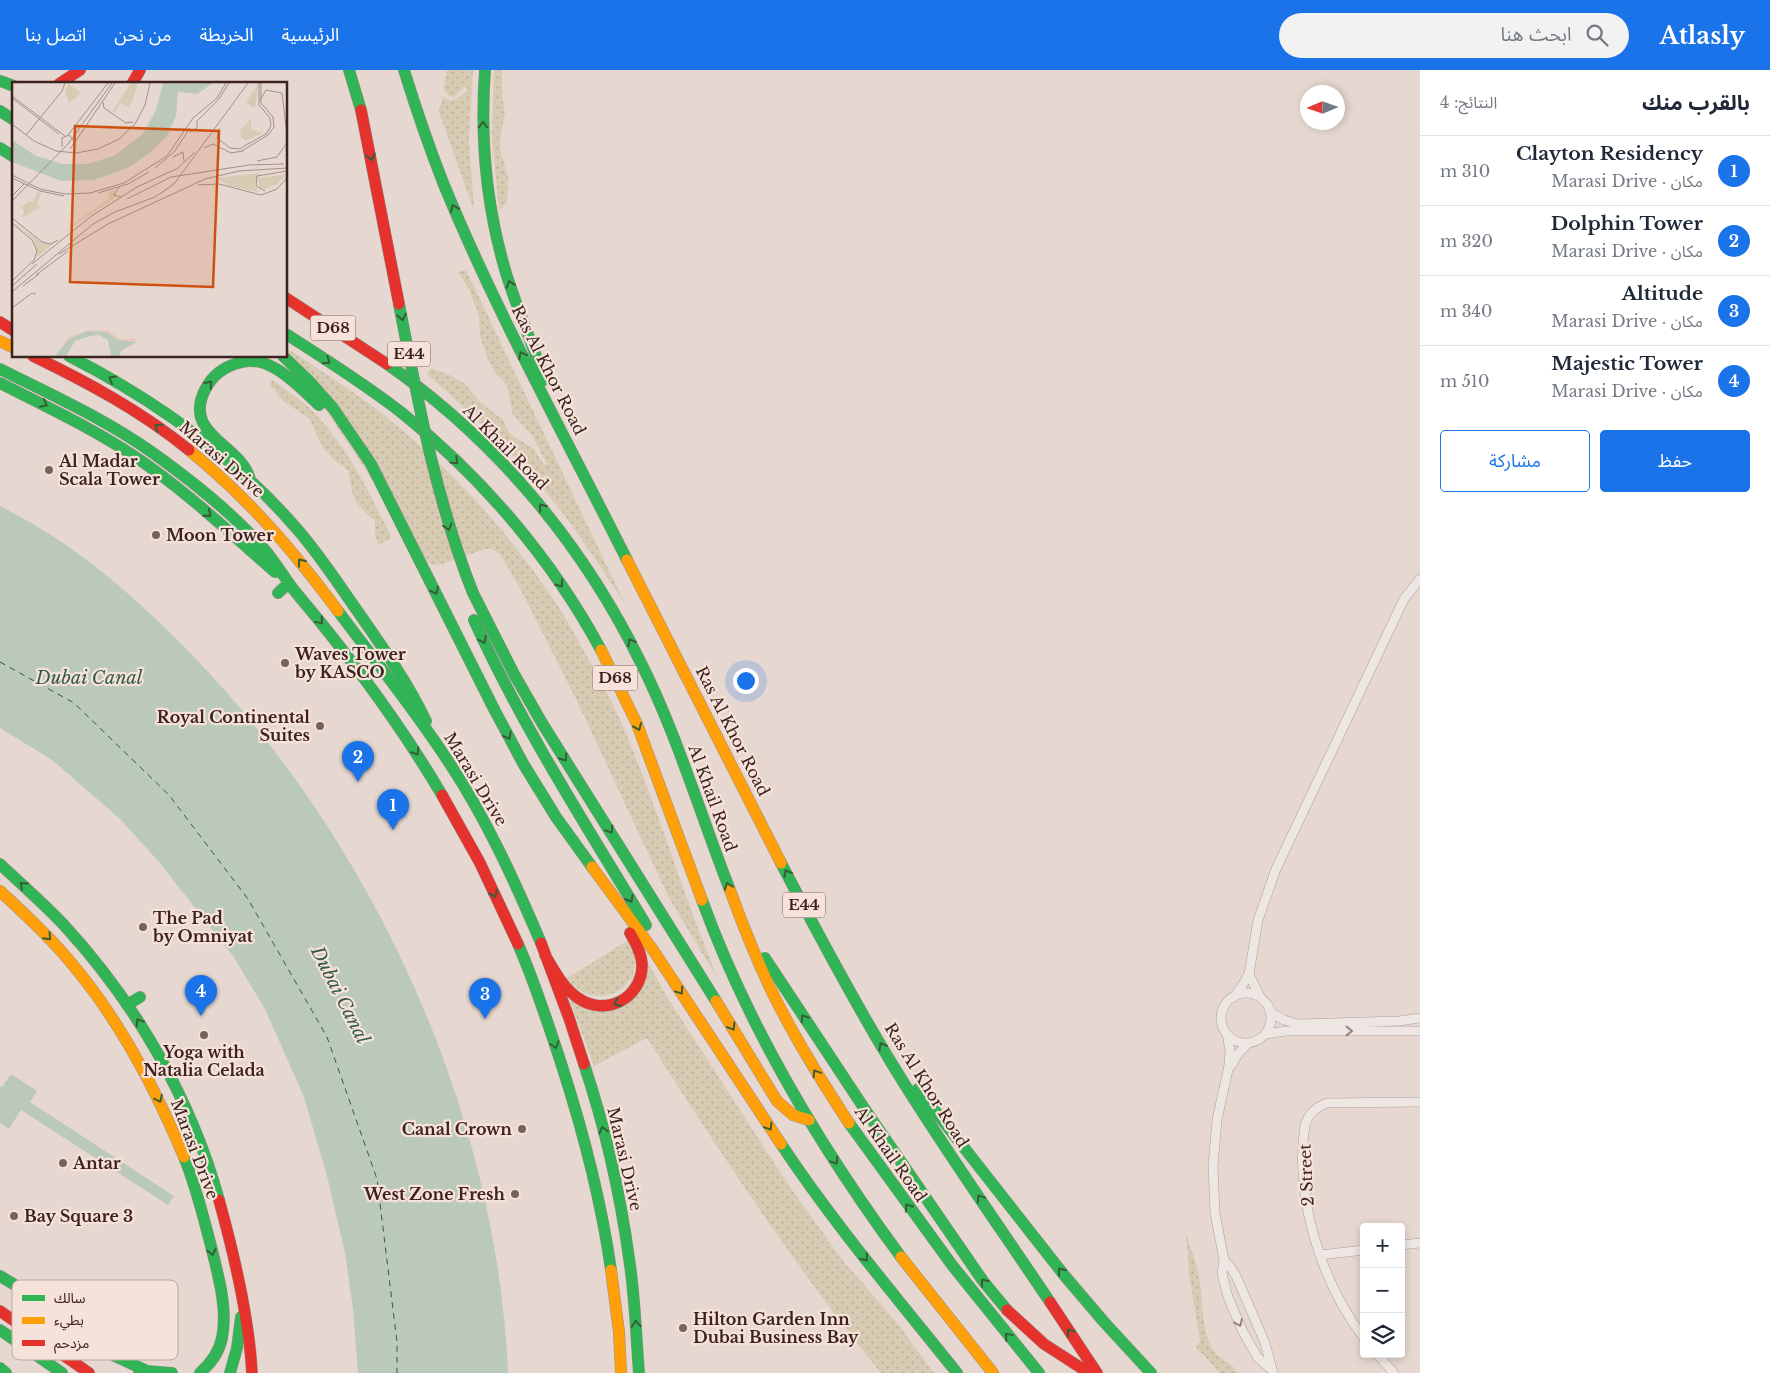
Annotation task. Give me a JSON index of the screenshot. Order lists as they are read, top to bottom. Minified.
{"streets":{"main road":["D68","E44","Ras Al Khor Road","Al Khail Road","Marasi Drive"],"street":["2 Street"]},"crossings":[["D68","E44"]],"water":["Dubai Canal"],"places":["Al Madar Scala Tower","Moon Tower","Waves Tower by KASCO","Royal Continental Suites","The Pad by Omniyat","Yoga with Natalia Celada","Canal Crown","Antar","West Zone Fresh","Bay Square 3","Hilton Garden Inn Dubai Business Bay"],"legend":["سالك","بطيء","مزدحم"],"north":"left","page":{"header":"Atlasly","search":"ابحث هنا","nav":["الرئيسية","الخريطة","من نحن","اتصل بنا"],"heading":["بالقرب منك","النتائج: 4"],"list":[{"mark":"1","name":"Clayton Residency","note":"مكان · Marasi Drive","value":"310 m"},{"mark":"2","name":"Dolphin Tower","note":"مكان · Marasi Drive","value":"320 m"},{"mark":"3","name":"Altitude","note":"مكان · Marasi Drive","value":"340 m"},{"mark":"4","name":"Majestic Tower","note":"مكان · Marasi Drive","value":"510 m"}],"buttons":["حفظ","مشاركة"],"pins":["2","1","4","3"],"map_buttons":["+","−"]}}
